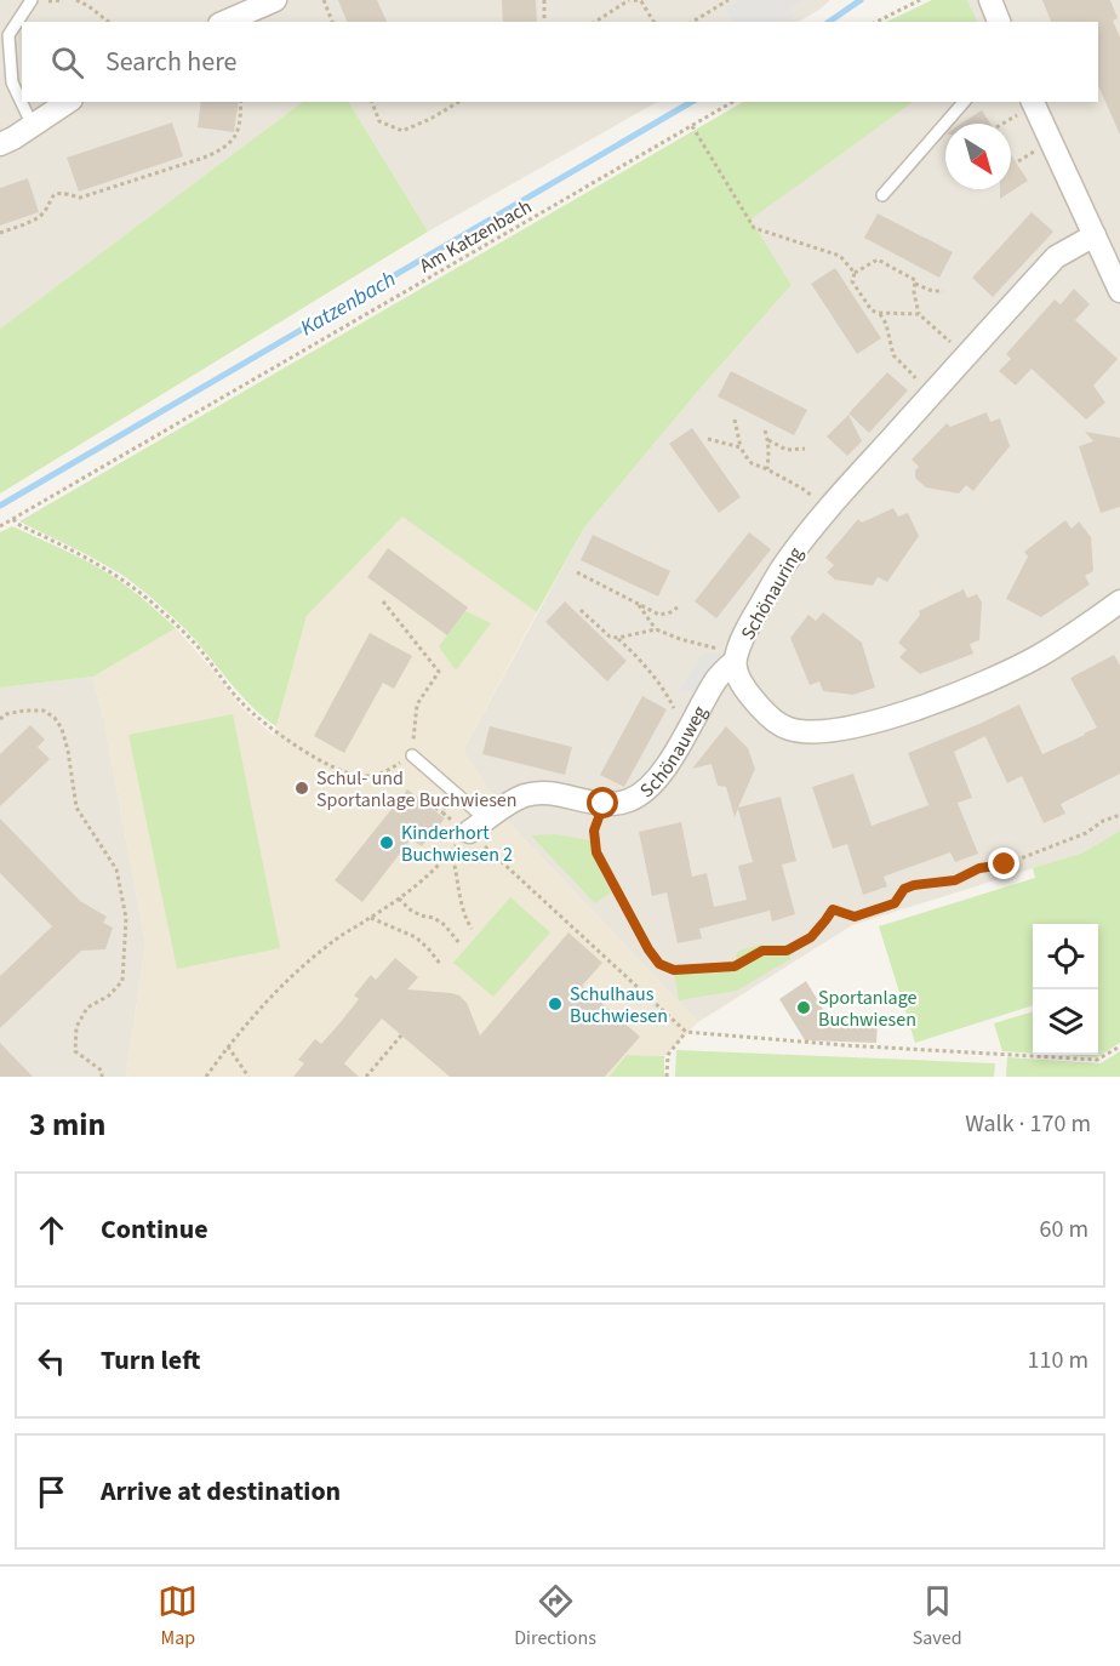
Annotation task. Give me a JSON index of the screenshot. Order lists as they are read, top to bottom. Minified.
{"streets":{"street":["Schönauring","Schönauweg"],"path":["Am Katzenbach"]},"crossings":[["Schönauring","Schönauweg"]],"water":["Katzenbach"],"places":["Schul- und Sportanlage Buchwiesen","Kinderhort Buchwiesen 2","Schulhaus Buchwiesen","Sportanlage Buchwiesen"],"north":"bottom right","page":{"search":"Search here","heading":["3 min","Walk · 170 m"],"list":[["Continue","60 m"],["Turn left","110 m"],"Arrive at destination"],"nav":["Map","Directions","Saved"]}}
